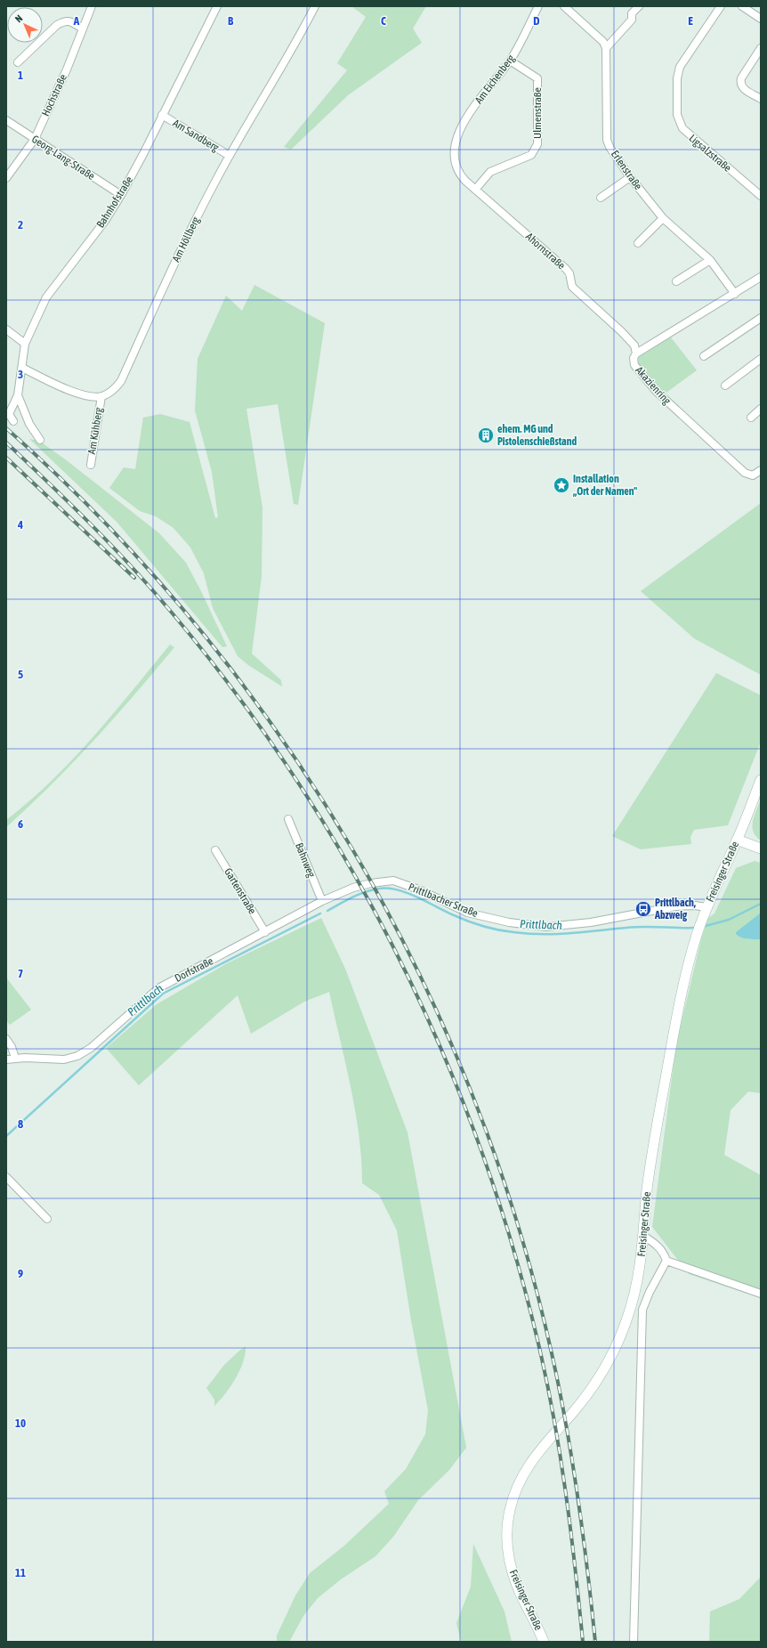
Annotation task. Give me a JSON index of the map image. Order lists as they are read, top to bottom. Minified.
{"streets":{"main road":["Freisinger Straße"],"street":["Am Eichenberg","Hochstraße","Ulmenstraße","Am Sandberg","Ligsalzstraße","Georg-Lang-Straße","Erlenstraße","Bahnhofstraße","Am Höllberg","Ahornstraße","Akazienring","Am Kühberg","Bahnweg","Gartenstraße","Prittlbacher Straße","Dorfstraße"]},"crossings":[["Am Eichenberg","Ulmenstraße"],["Am Eichenberg","Ahornstraße"],["Hochstraße","Georg-Lang-Straße"],["Ulmenstraße","Ahornstraße"],["Am Sandberg","Bahnhofstraße"],["Am Sandberg","Am Höllberg"],["Georg-Lang-Straße","Bahnhofstraße"],["Erlenstraße","Akazienring"],["Am Höllberg","Am Kühberg"],["Ahornstraße","Akazienring"],["Bahnweg","Dorfstraße"],["Freisinger Straße","Prittlbacher Straße"],["Gartenstraße","Dorfstraße"],["Prittlbacher Straße","Dorfstraße"]],"water":["Prittlbach"],"places":{"building":["ehem. MG und Pistolenschießstand"],"place":["Installation „Ort der Namen''"],"bus stop":["Prittlbach, Abzweig"]},"north":"top left","grid":{"columns":["A","B","C","D","E"],"rows":["1","2","3","4","5","6","7","8","9","10","11"]}}
